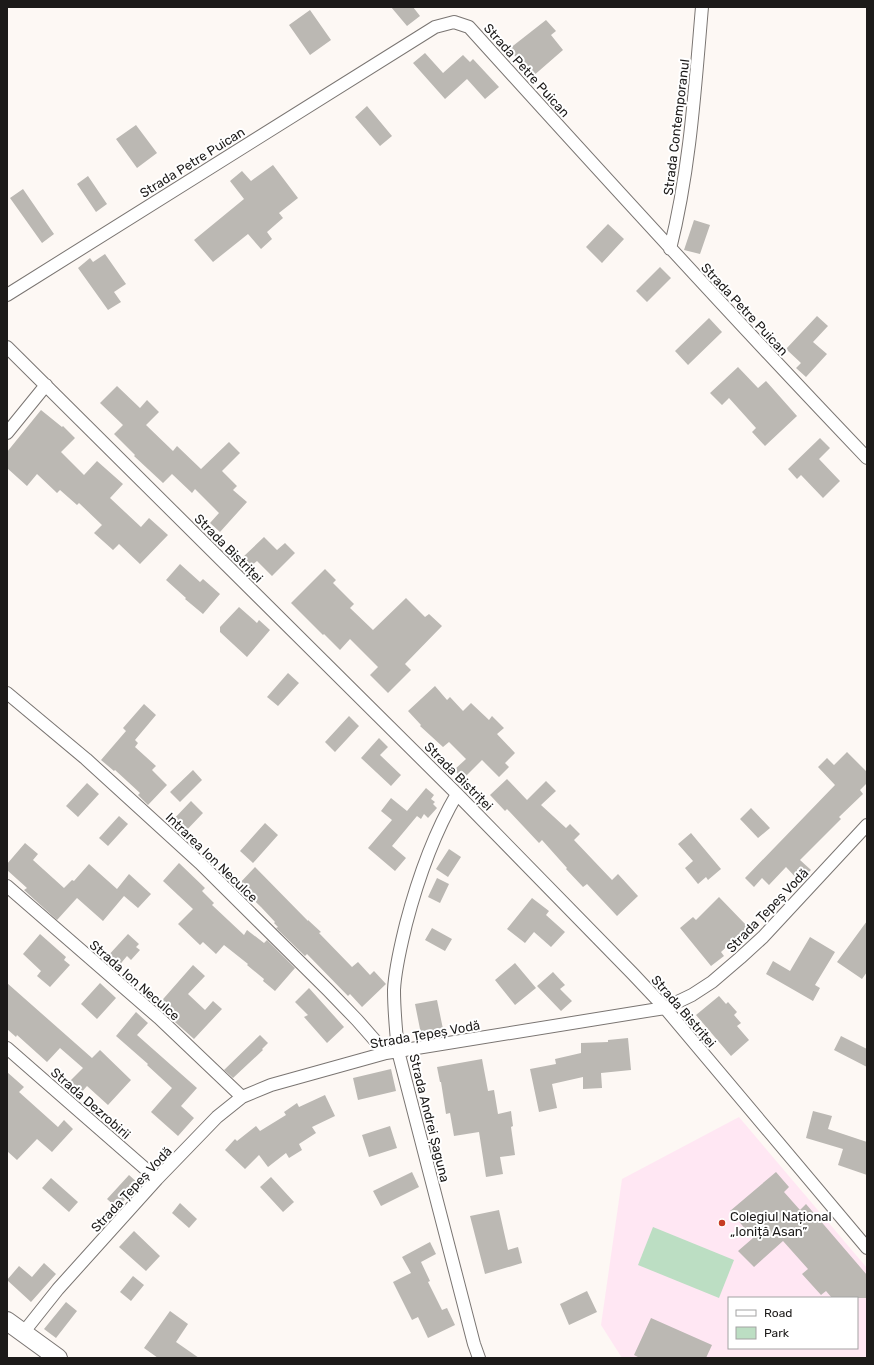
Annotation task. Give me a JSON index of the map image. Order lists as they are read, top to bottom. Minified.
{"streets":{"street":["Strada Petre Puican","Strada Contemporanul","Strada Bistriței","Intrarea Ion Neculce","Strada Țepeș Vodă","Strada Ion Neculce","Strada Dezrobirii","Strada Andrei Șaguna"]},"crossings":[["Strada Petre Puican","Strada Contemporanul"],["Strada Bistriței","Strada Țepeș Vodă"],["Strada Bistriței","Strada Andrei Șaguna"],["Intrarea Ion Neculce","Strada Țepeș Vodă"],["Strada Țepeș Vodă","Strada Ion Neculce"],["Strada Țepeș Vodă","Strada Dezrobirii"],["Strada Țepeș Vodă","Strada Andrei Șaguna"]],"places":["Colegiul Național „Ioniță Asan”"],"legend":["Road","Park"]}
